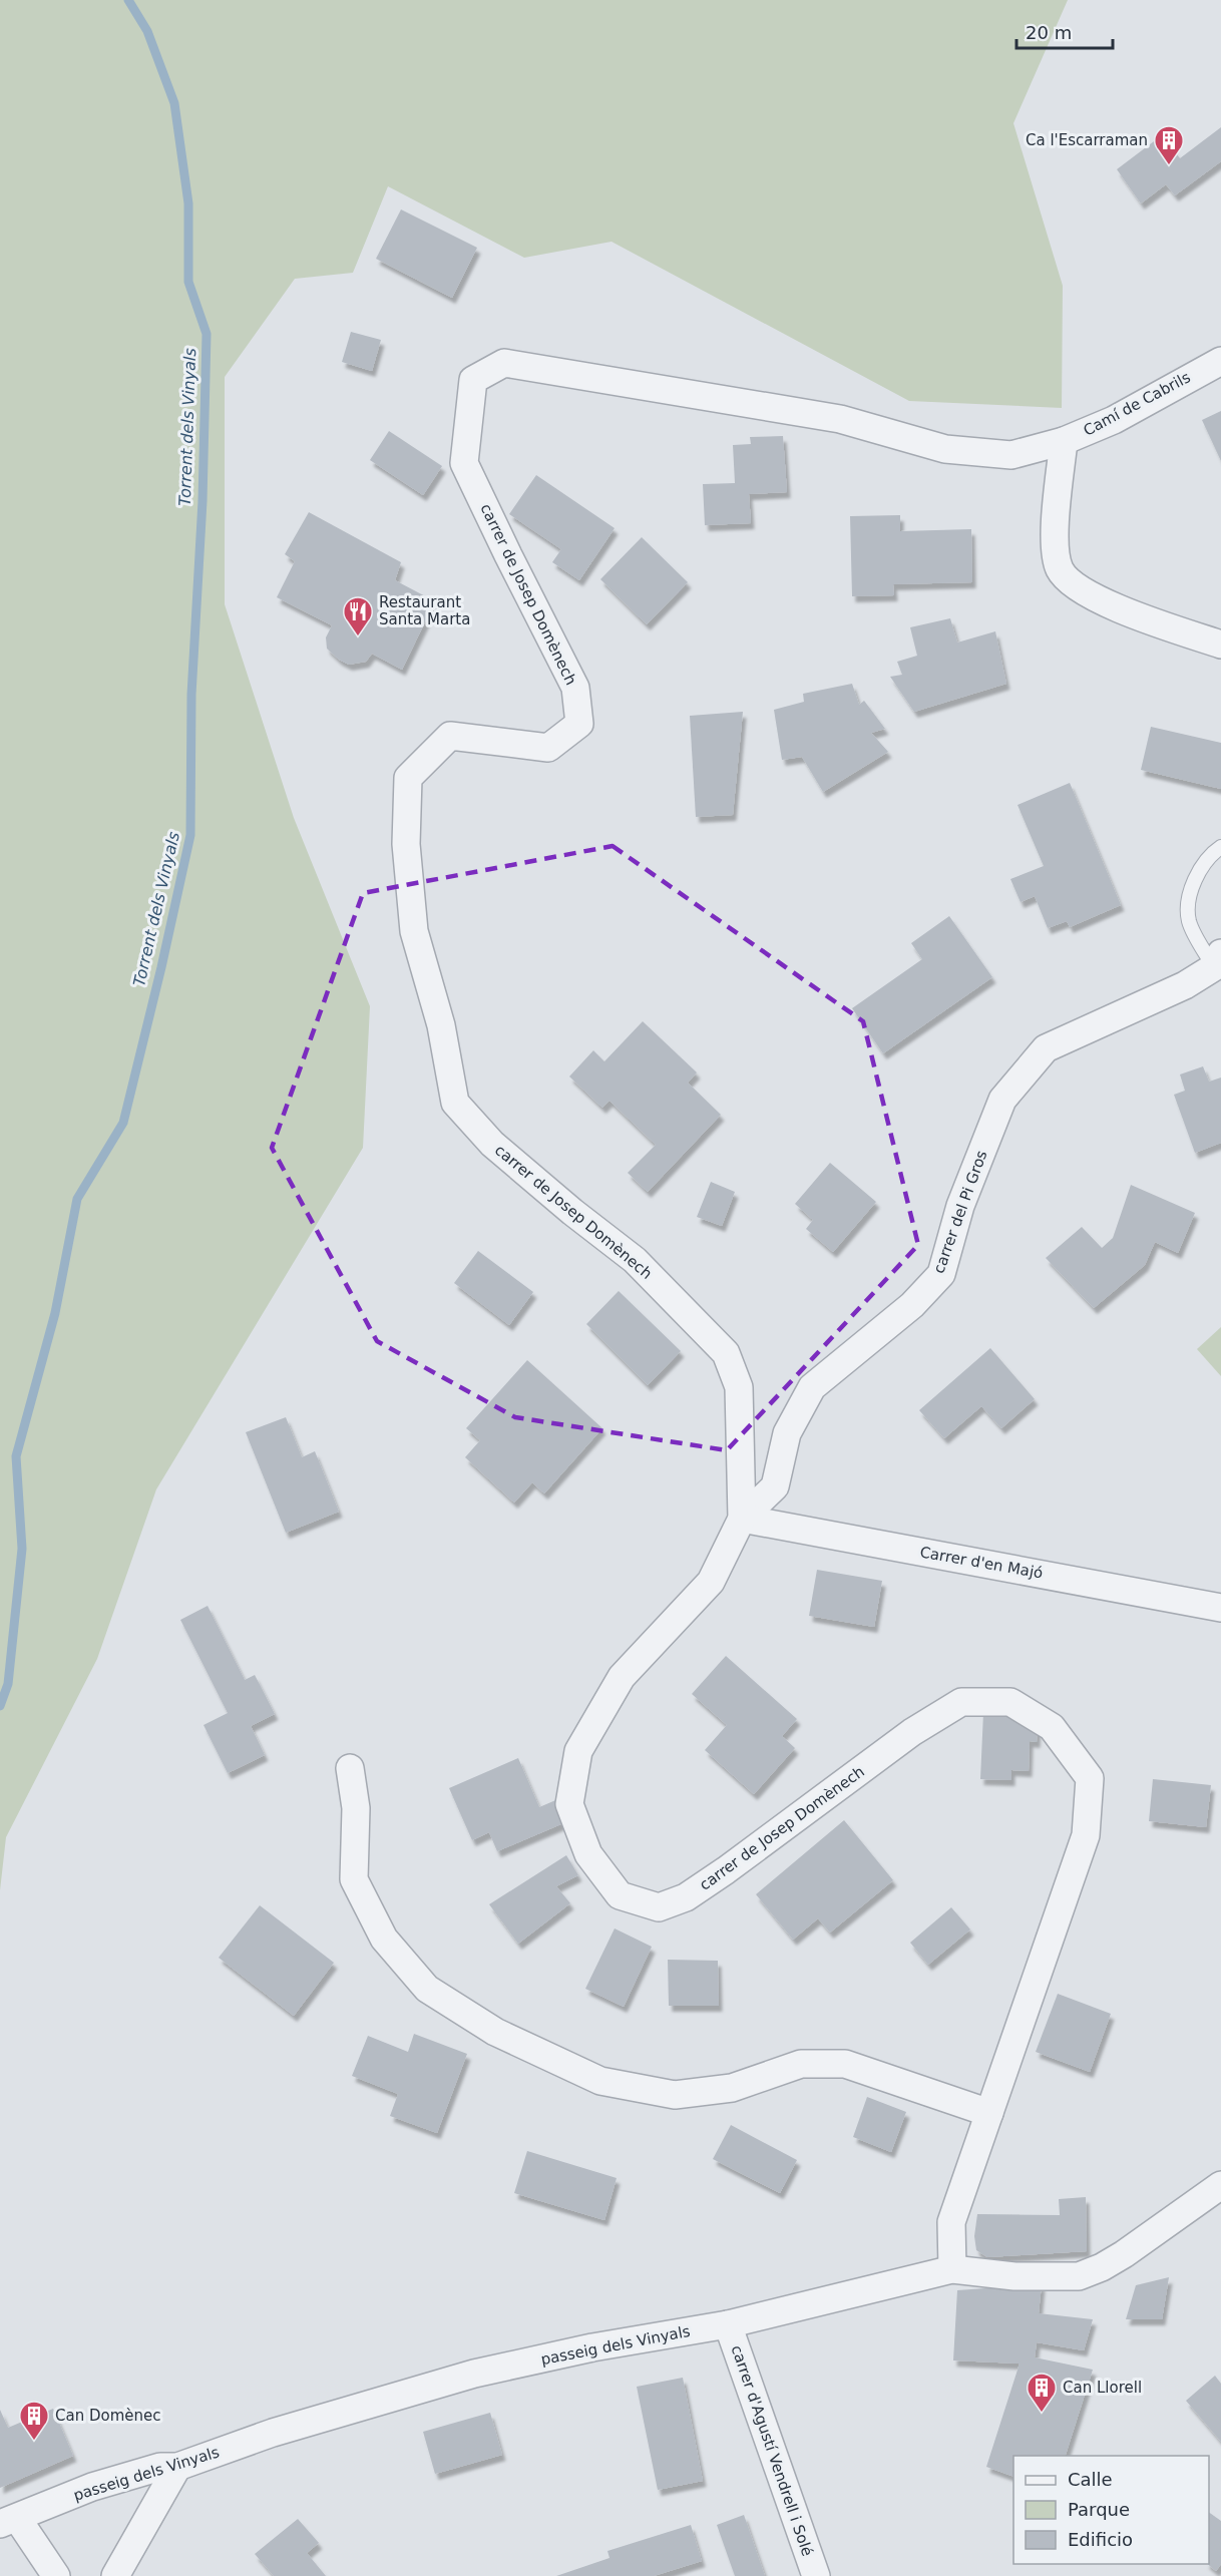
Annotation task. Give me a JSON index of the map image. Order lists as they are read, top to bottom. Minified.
{"streets":{"street":["Camí de Cabrils","carrer de Josep Domènech","carrer del Pi Gros","Carrer d'en Majó","passeig dels Vinyals","carrer d'Agustí Vendrell i Solé"]},"crossings":[["Camí de Cabrils","carrer de Josep Domènech"],["carrer de Josep Domènech","carrer del Pi Gros"],["carrer de Josep Domènech","Carrer d'en Majó"],["carrer de Josep Domènech","passeig dels Vinyals"],["carrer del Pi Gros","Carrer d'en Majó"],["passeig dels Vinyals","carrer d'Agustí Vendrell i Solé"]],"water":["Torrent dels Vinyals"],"places":{"building":["Ca l'Escarraman","Can Llorell","Can Domènec"],"restaurant":["Restaurant Santa Marta"]},"legend":["Calle","Parque","Edificio"],"scale_bar":"20 m"}
